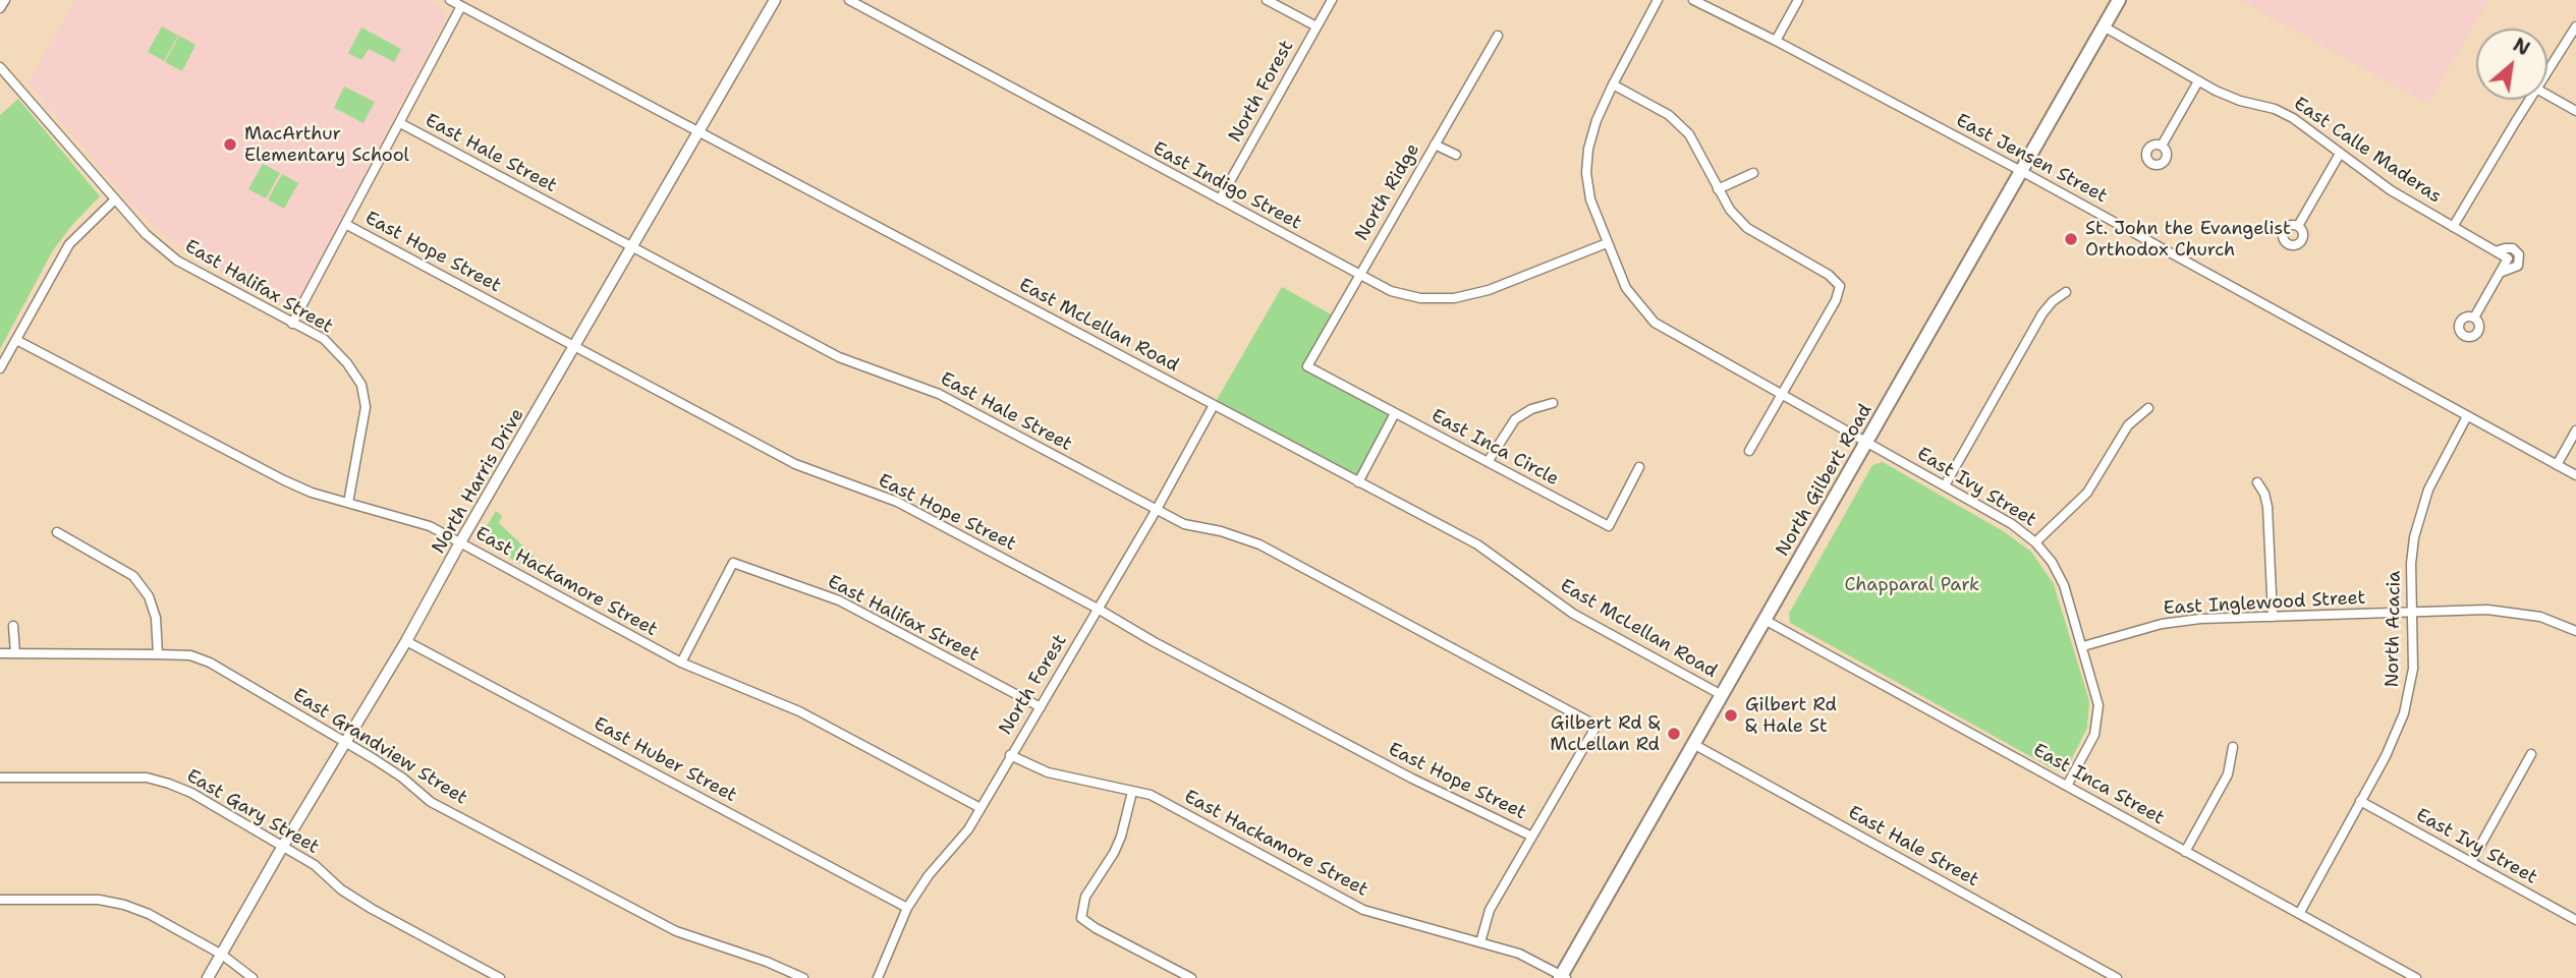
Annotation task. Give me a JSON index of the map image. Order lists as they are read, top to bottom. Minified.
{"streets":{"main road":["North Gilbert Road"],"street":["North Forest","East Calle Maderas","East Hale Street","East Jensen Street","East Indigo Street","North Ridge","East Hope Street","East Halifax Street","East McLellan Road","East Inca Circle","North Harris Drive","East Ivy Street","East Hackamore Street","East Inglewood Street","North Acacia","East Grandview Street","East Huber Street","East Inca Street","East Gary Street"]},"crossings":[["North Forest","East Hale Street"],["North Forest","East Indigo Street"],["North Forest","East Hope Street"],["North Forest","East Halifax Street"],["North Forest","East McLellan Road"],["North Forest","East Hackamore Street"],["North Forest","East Huber Street"],["East Calle Maderas","North Gilbert Road"],["East Hale Street","East Hope Street"],["East Hale Street","North Gilbert Road"],["East Hale Street","North Harris Drive"],["East Jensen Street","North Gilbert Road"],["East Jensen Street","North Acacia"],["East Indigo Street","North Ridge"],["East Indigo Street","East Ivy Street"],["North Ridge","East Inca Circle"],["East Hope Street","North Harris Drive"],["East Halifax Street","East Hackamore Street"],["East McLellan Road","North Gilbert Road"],["East McLellan Road","North Harris Drive"],["North Gilbert Road","East Ivy Street"],["North Gilbert Road","East Hackamore Street"],["North Gilbert Road","East Inca Street"],["North Harris Drive","East Hackamore Street"],["North Harris Drive","East Grandview Street"],["North Harris Drive","East Huber Street"],["North Harris Drive","East Gary Street"],["East Ivy Street","East Inglewood Street"],["East Ivy Street","North Acacia"],["East Ivy Street","East Inca Street"],["East Inglewood Street","North Acacia"],["North Acacia","East Inca Street"]],"parks":["Chapparal Park"],"places":["MacArthur Elementary School","St. John the Evangelist Orthodox Church","Gilbert Rd & Hale St","Gilbert Rd & McLellan Rd"],"north":"top right"}
